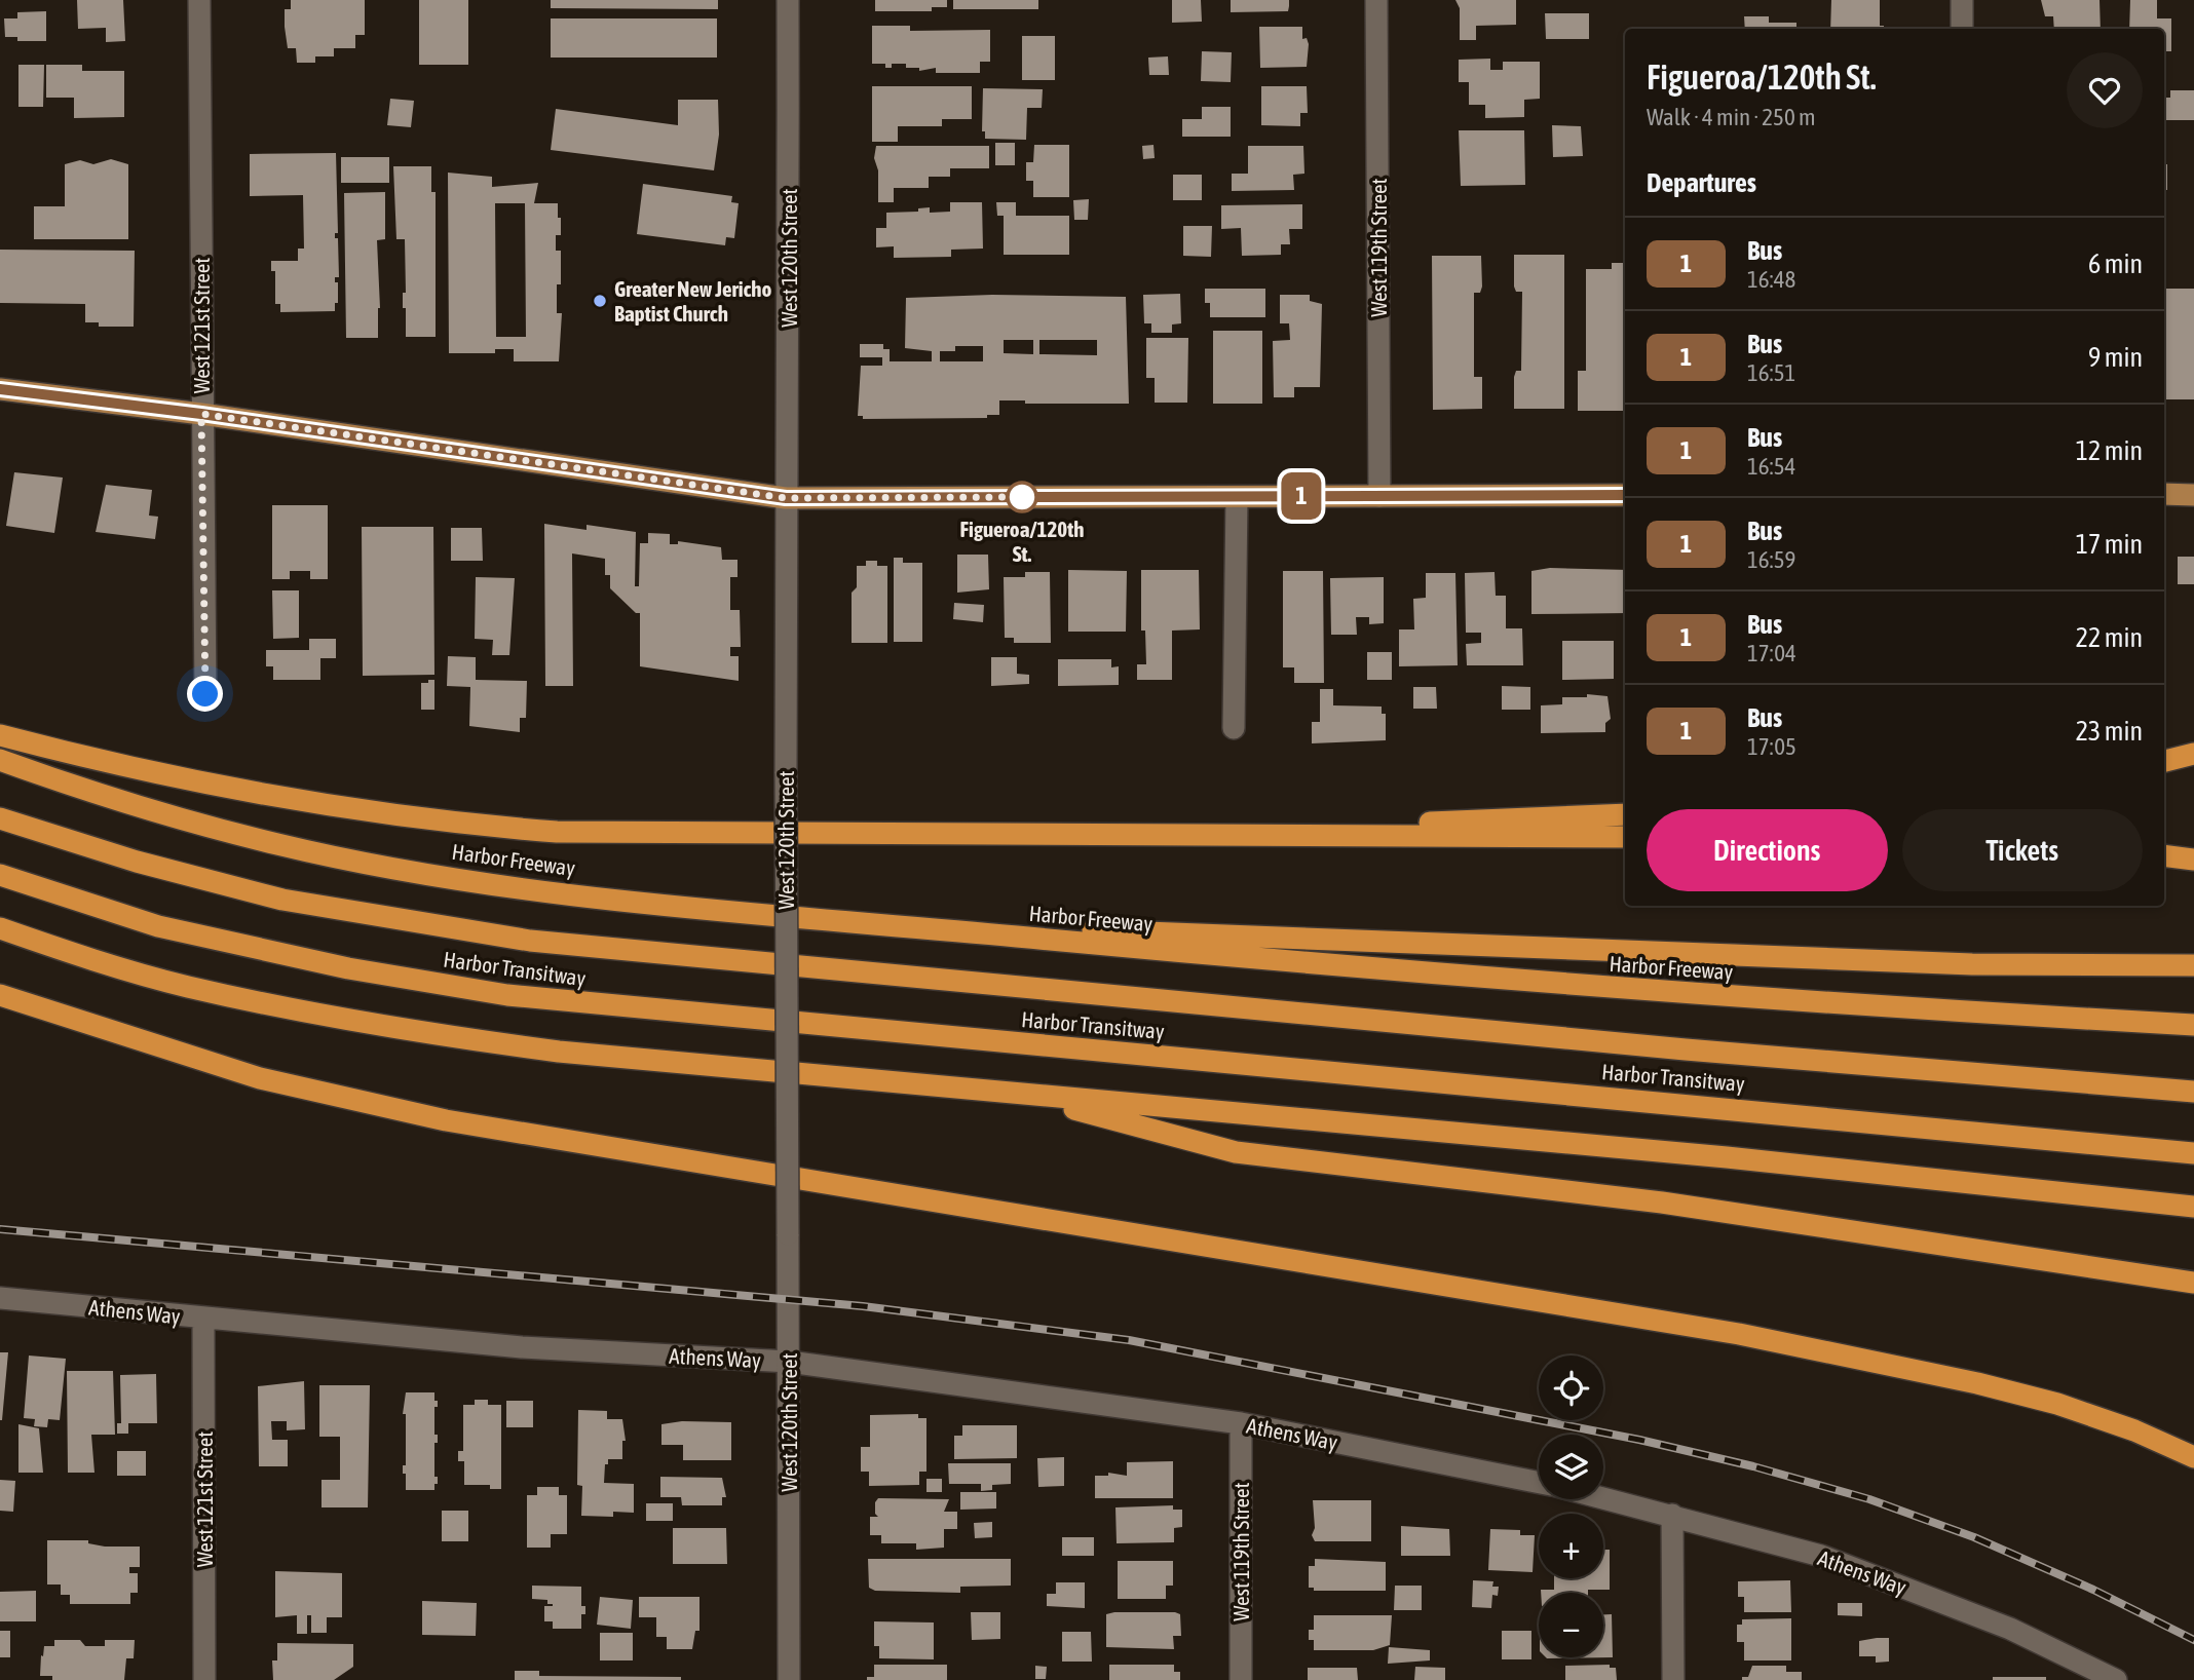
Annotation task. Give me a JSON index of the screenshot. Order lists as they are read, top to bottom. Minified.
{"streets":{"highway":["Harbor Freeway","Harbor Transitway"],"street":["West 119th Street","West 120th Street","West 121st Street","Athens Way"]},"crossings":[["West 119th Street","Athens Way"],["West 120th Street","Athens Way"],["West 121st Street","Athens Way"]],"places":["Greater New Jericho Baptist Church","Figueroa/120th St."],"lines":["bus line 1"],"page":{"on_map":"1","heading":[["Figueroa/120th St.","Walk · 4 min · 250 m"],"Departures"],"list":[{"mark":"1","name":"Bus","note":"16:48","value":"6 min"},{"mark":"1","name":"Bus","note":"16:51","value":"9 min"},{"mark":"1","name":"Bus","note":"16:54","value":"12 min"},{"mark":"1","name":"Bus","note":"16:59","value":"17 min"},{"mark":"1","name":"Bus","note":"17:04","value":"22 min"},{"mark":"1","name":"Bus","note":"17:05","value":"23 min"}],"buttons":["Directions","Tickets"],"map_buttons":["+","−"]}}
